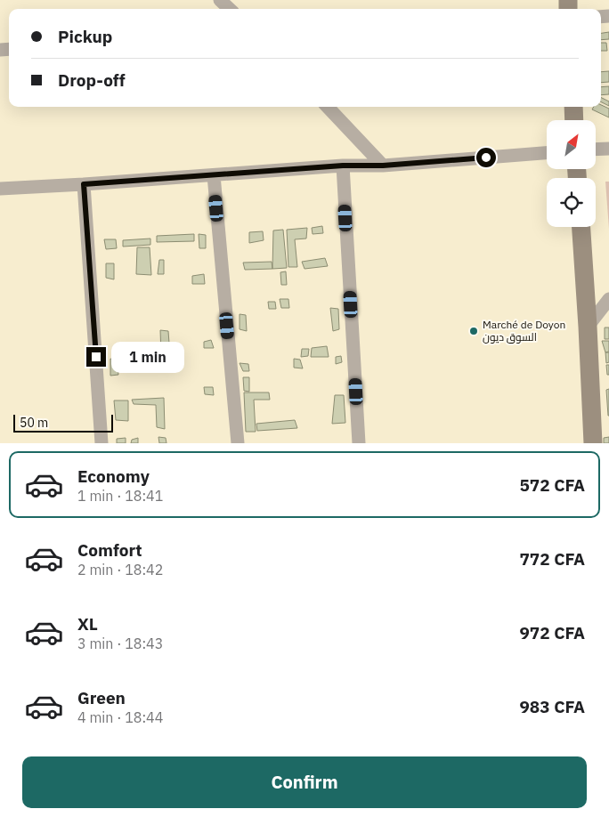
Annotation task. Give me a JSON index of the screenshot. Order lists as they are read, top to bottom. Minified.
{"places":["Marché de Doyon السوق ديون"],"scale_bar":"50 m","north":"top right","page":{"banner":["Pickup","Drop-off"],"bubble":"1 min","scale":"50 m","list":[{"name":"Economy","note":"1 min · 18:41","value":"572 CFA"},{"name":"Comfort","note":"2 min · 18:42","value":"772 CFA"},{"name":"XL","note":"3 min · 18:43","value":"972 CFA"},{"name":"Green","note":"4 min · 18:44","value":"983 CFA"}],"buttons":"Confirm"}}
